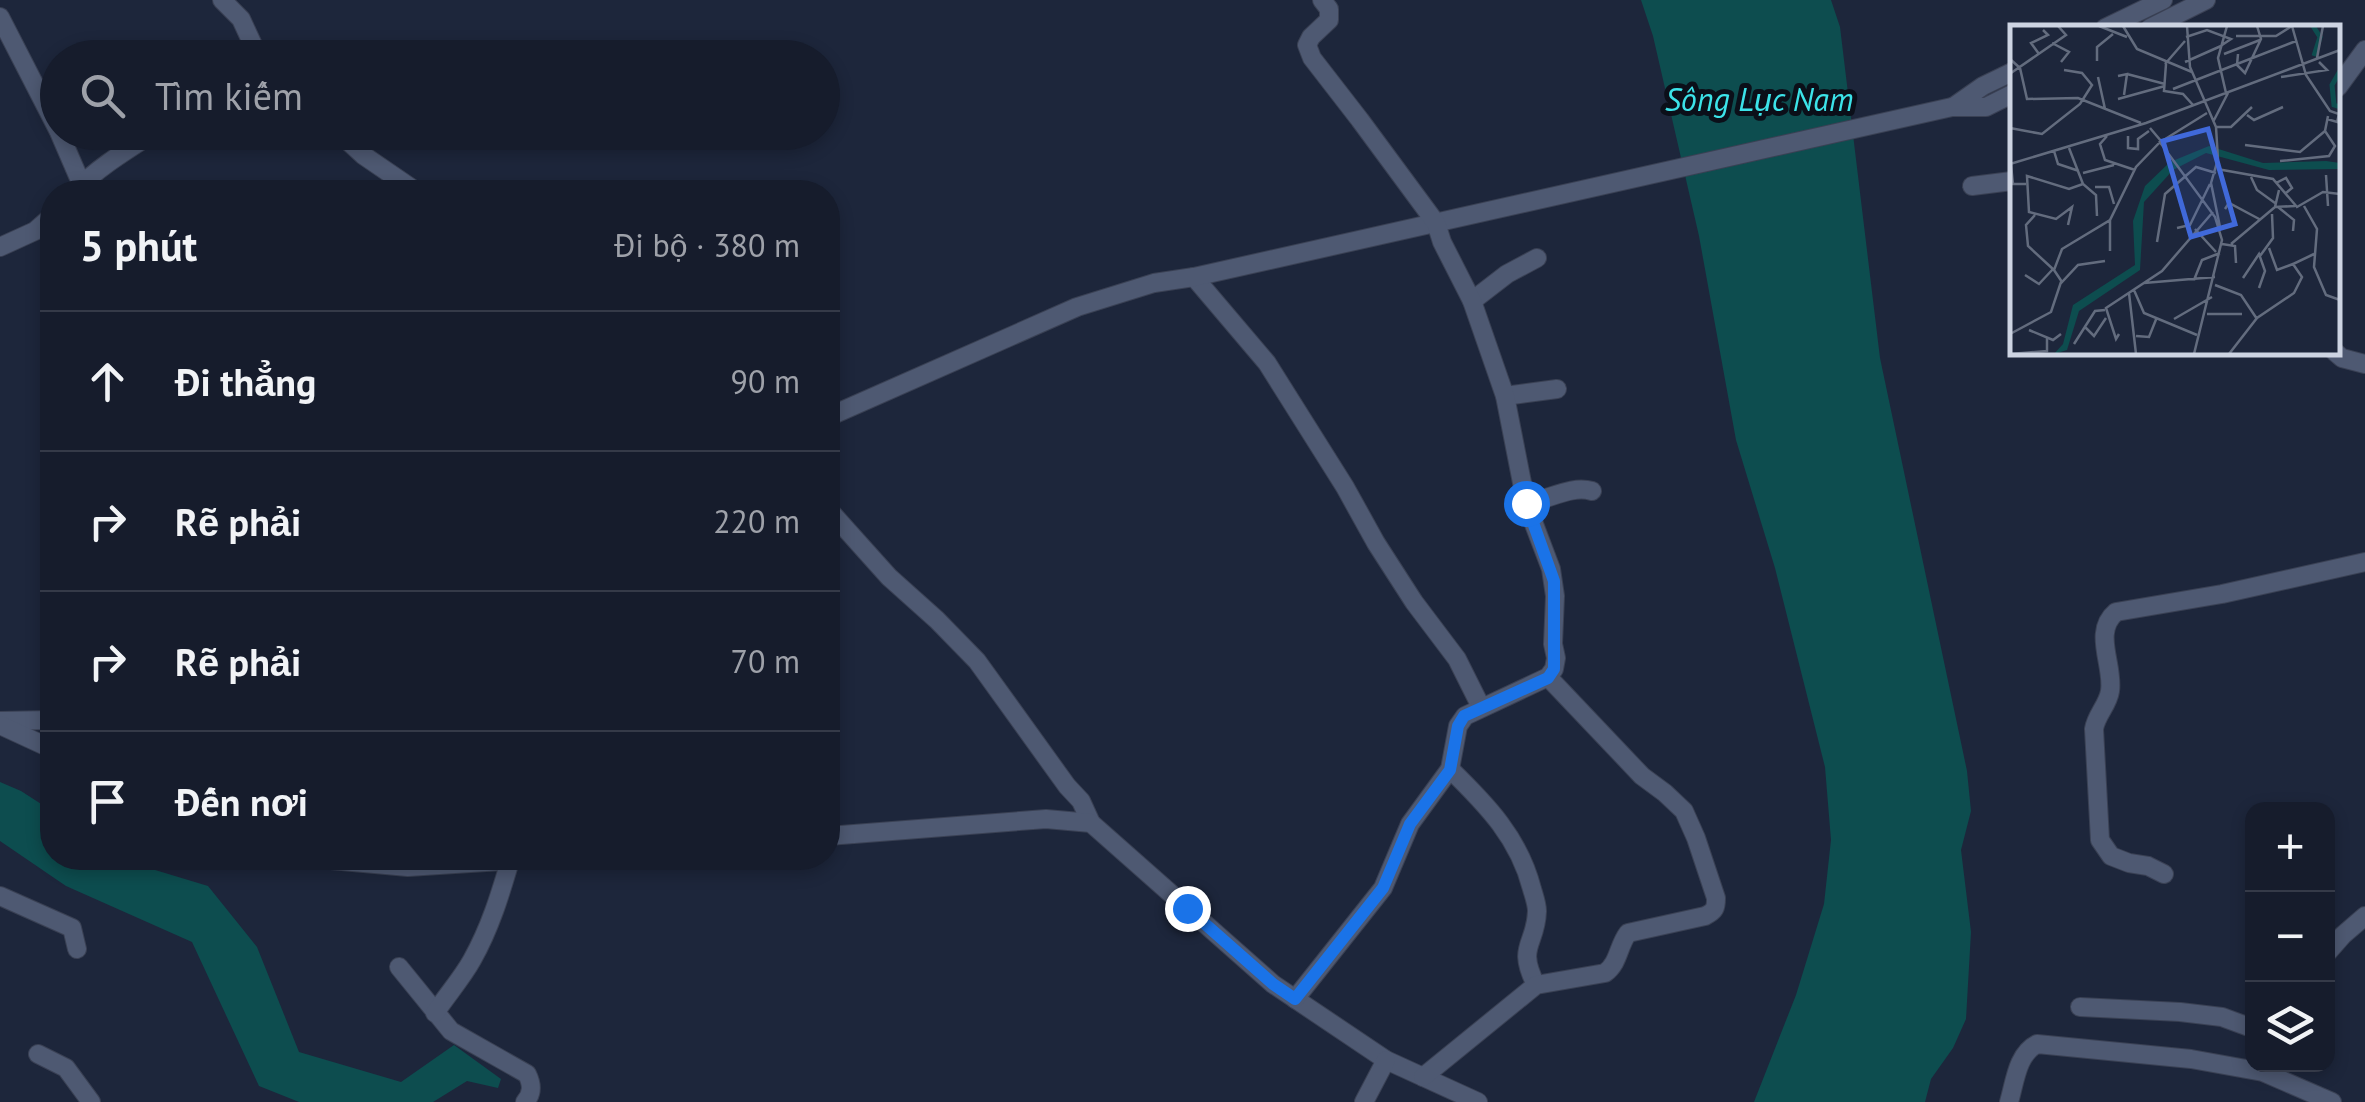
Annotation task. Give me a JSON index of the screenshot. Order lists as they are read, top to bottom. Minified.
{"water":["Sông Lục Nam"],"page":{"search":"Tìm kiếm","heading":["5 phút","Đi bộ · 380 m"],"list":[["Đi thẳng","90 m"],["Rẽ phải","220 m"],["Rẽ phải","70 m"],"Đến nơi"],"map_buttons":["+","−"]}}
